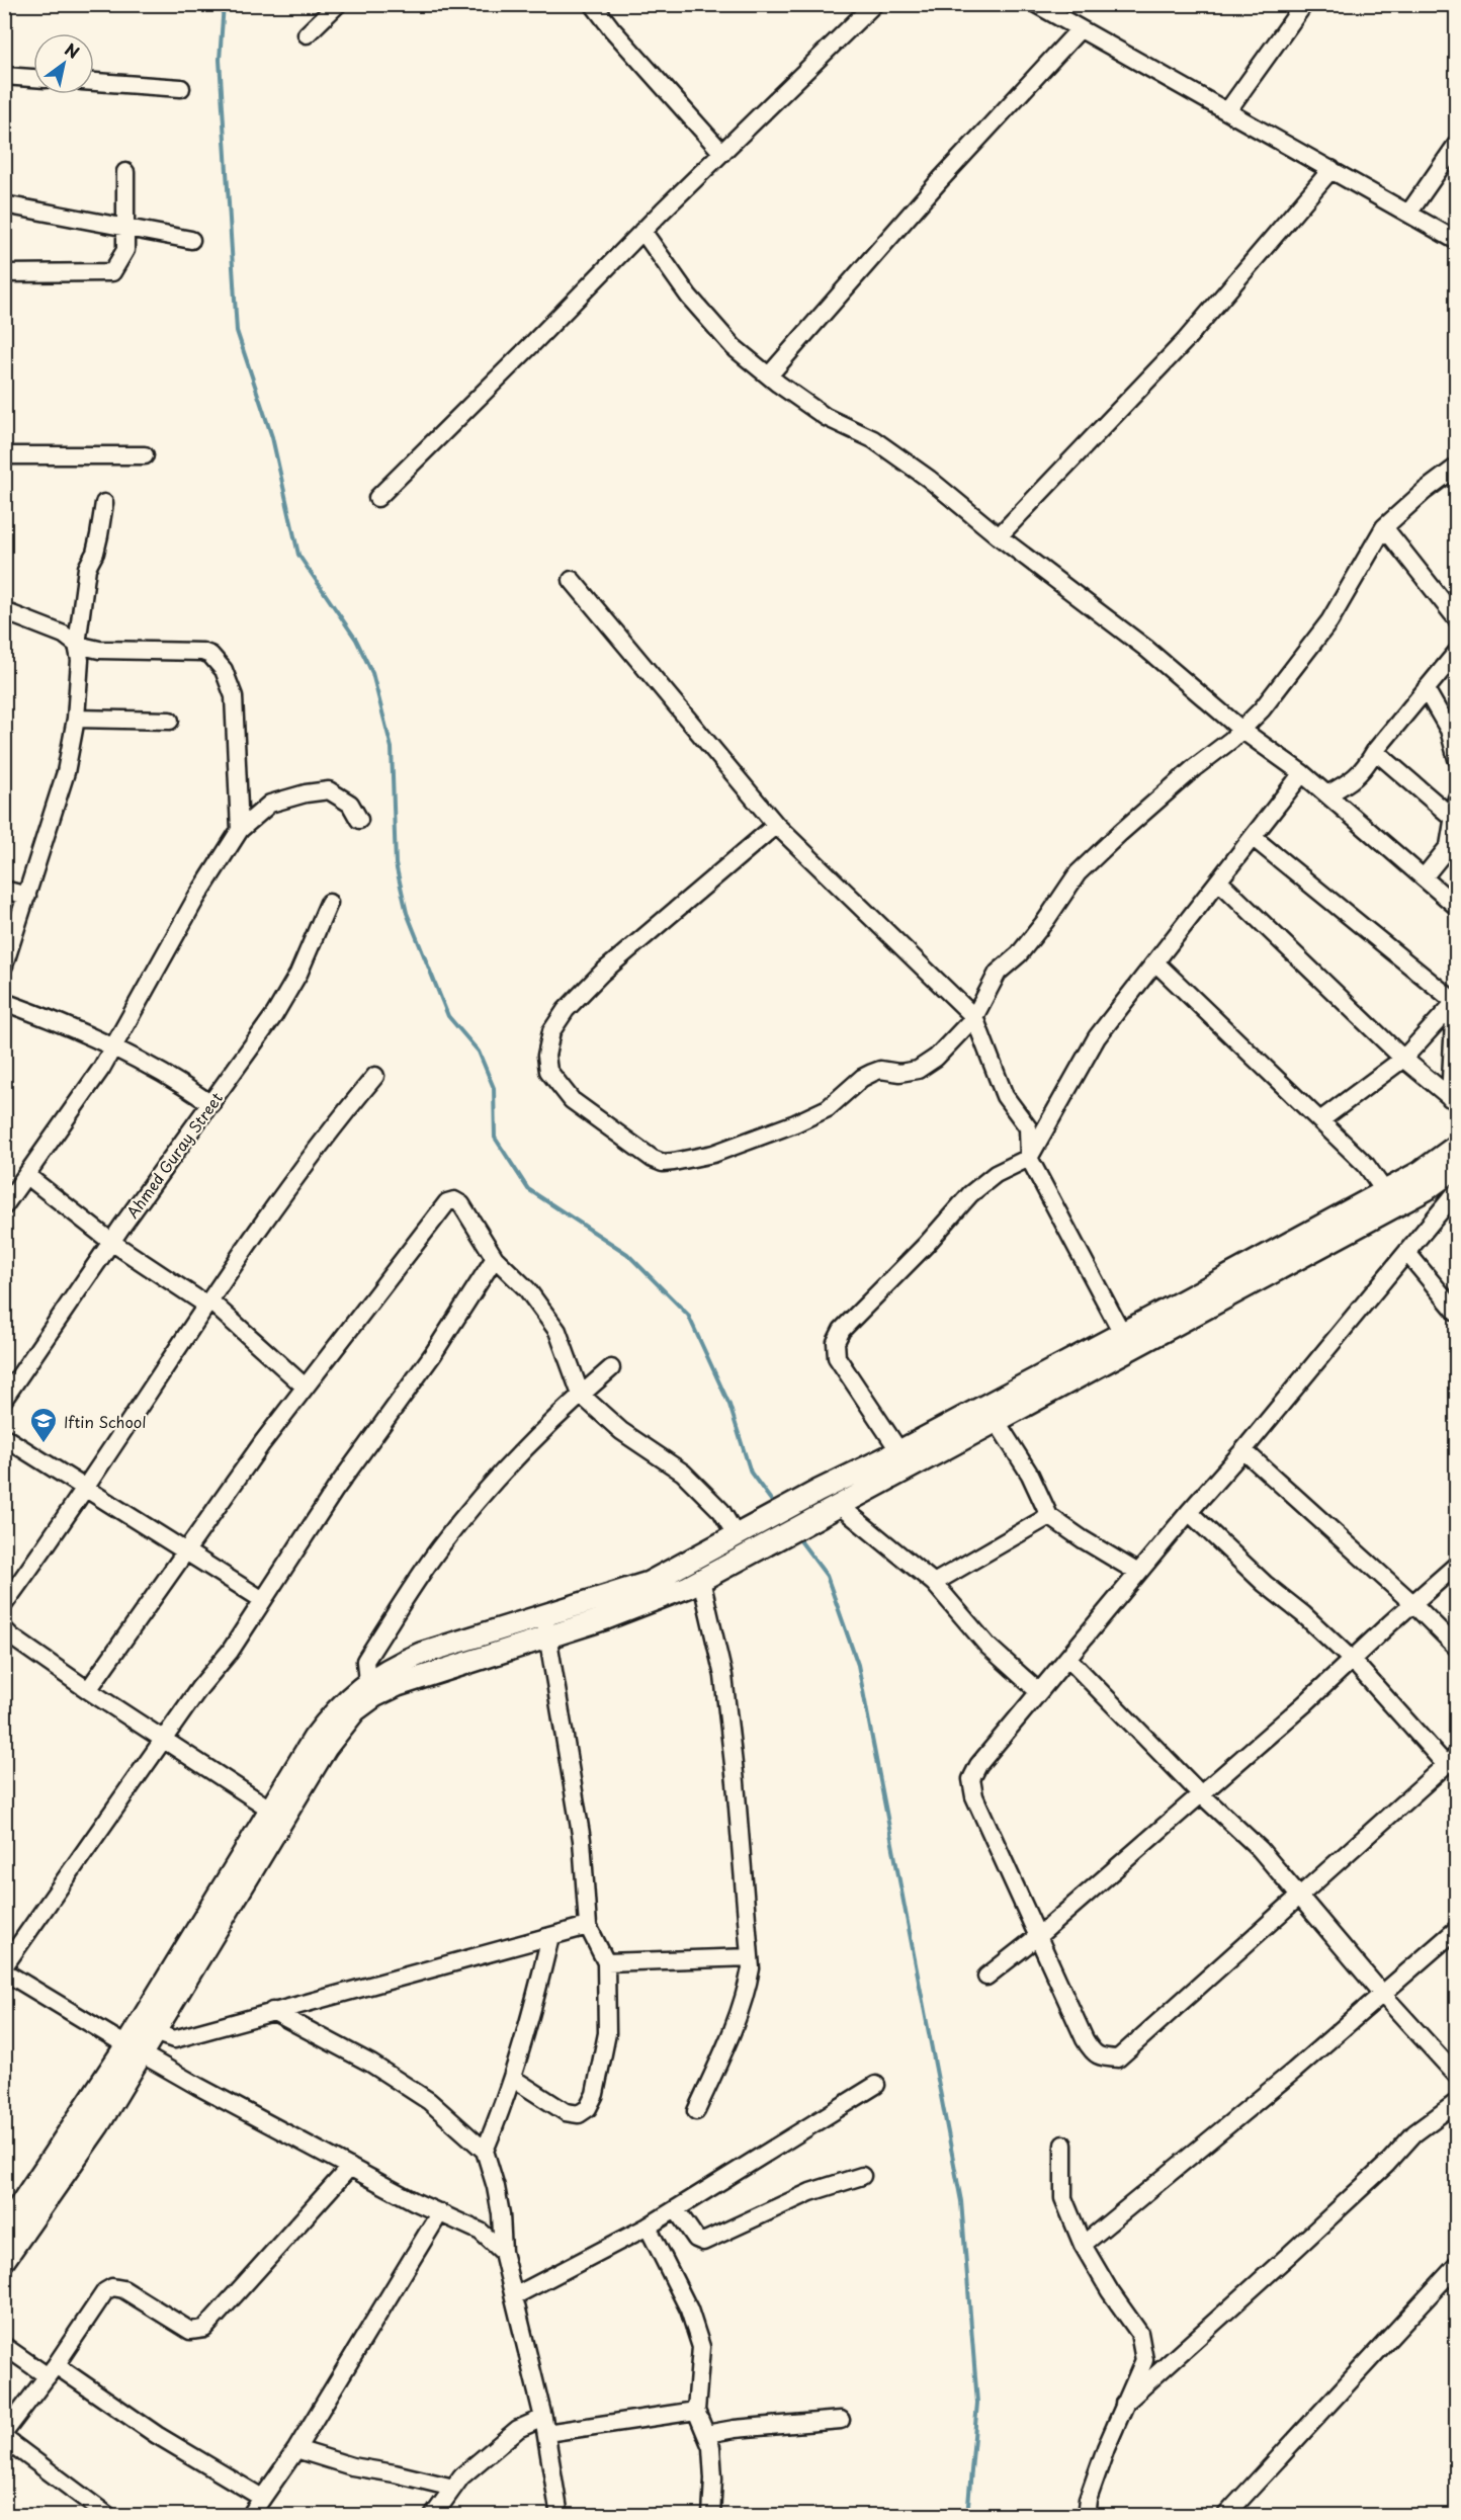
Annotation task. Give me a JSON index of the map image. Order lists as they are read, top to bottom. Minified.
{"streets":{"street":["Ahmed Guray Street"]},"places":{"school or university":["Iftin School"]},"north":"top right"}
